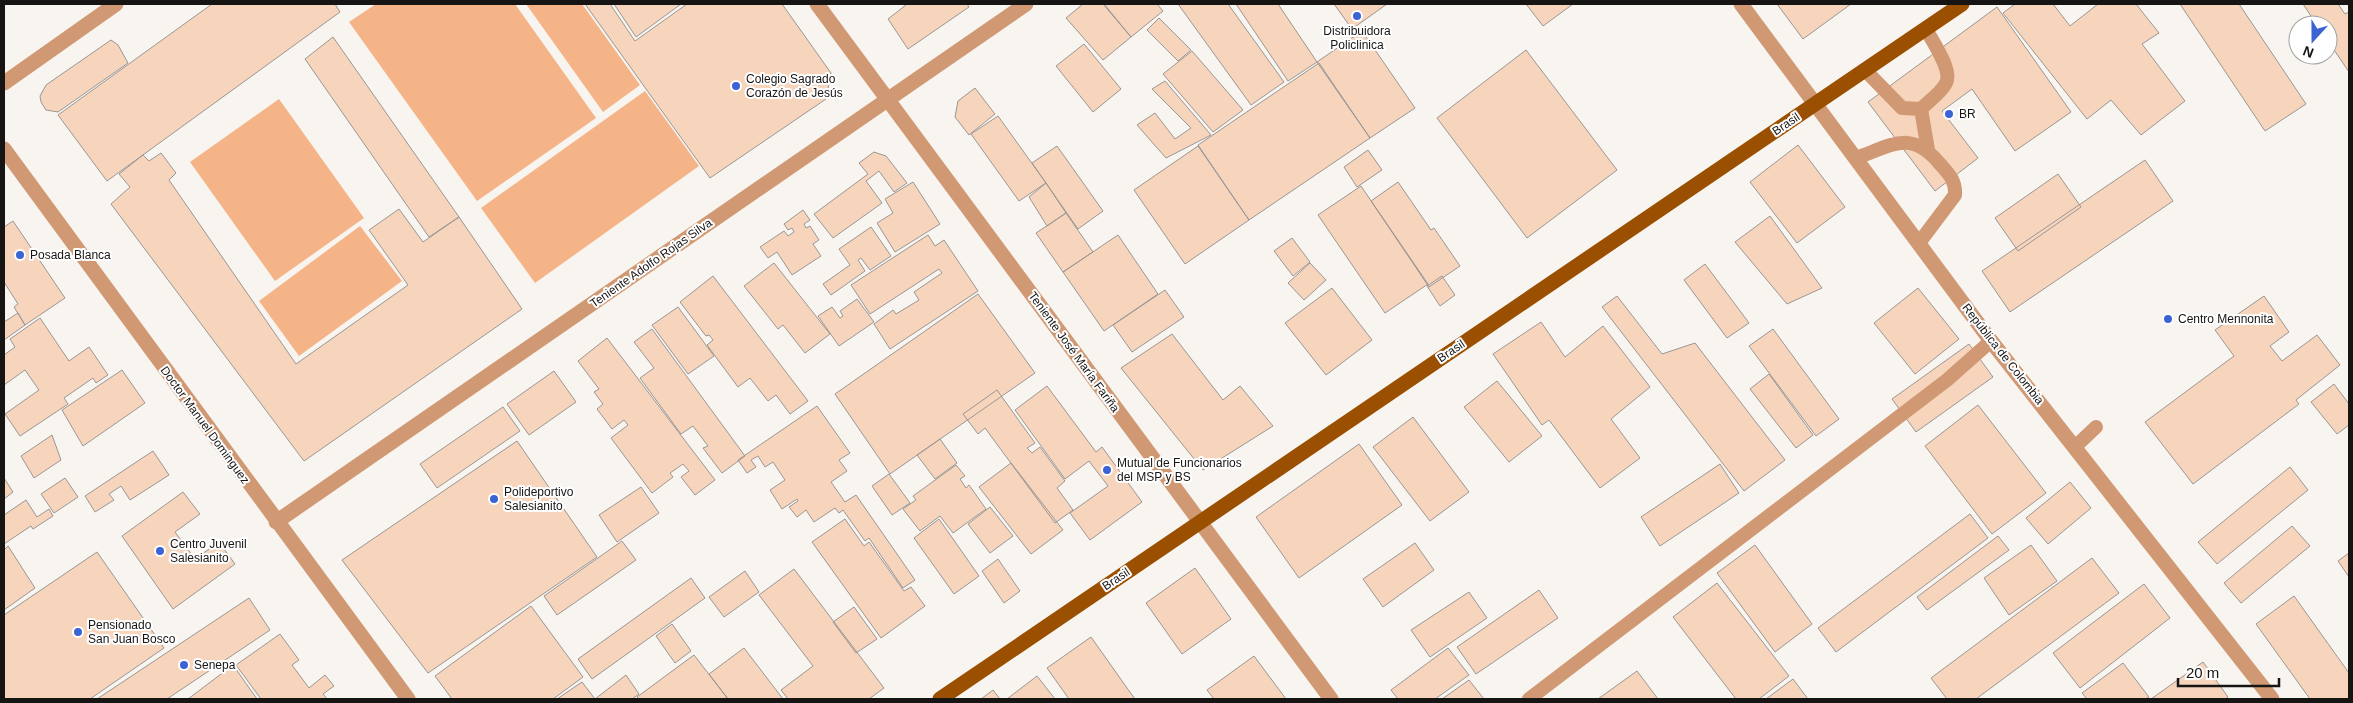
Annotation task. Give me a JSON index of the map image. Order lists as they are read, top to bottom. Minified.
{"streets":{"main road":["Brasil"],"street":["Teniente Adolfo Rojas Silva","Teniente José María Fariña","República de Colombia","Doctor Manuel Dominguez"]},"crossings":[["Brasil","Teniente José María Fariña"],["Brasil","República de Colombia"],["Teniente Adolfo Rojas Silva","Teniente José María Fariña"],["Teniente Adolfo Rojas Silva","Doctor Manuel Dominguez"]],"places":["Distribuidora Policlinica","Colegio Sagrado Corazón de Jesús","BR","Posada Blanca","Centro Mennonita","Mutual de Funcionarios del MSP y BS","Polideportivo Salesianito","Centro Juvenil Salesianito","Pensionado San Juan Bosco","Senepa"],"scale_bar":"20 m","north":"bottom"}
